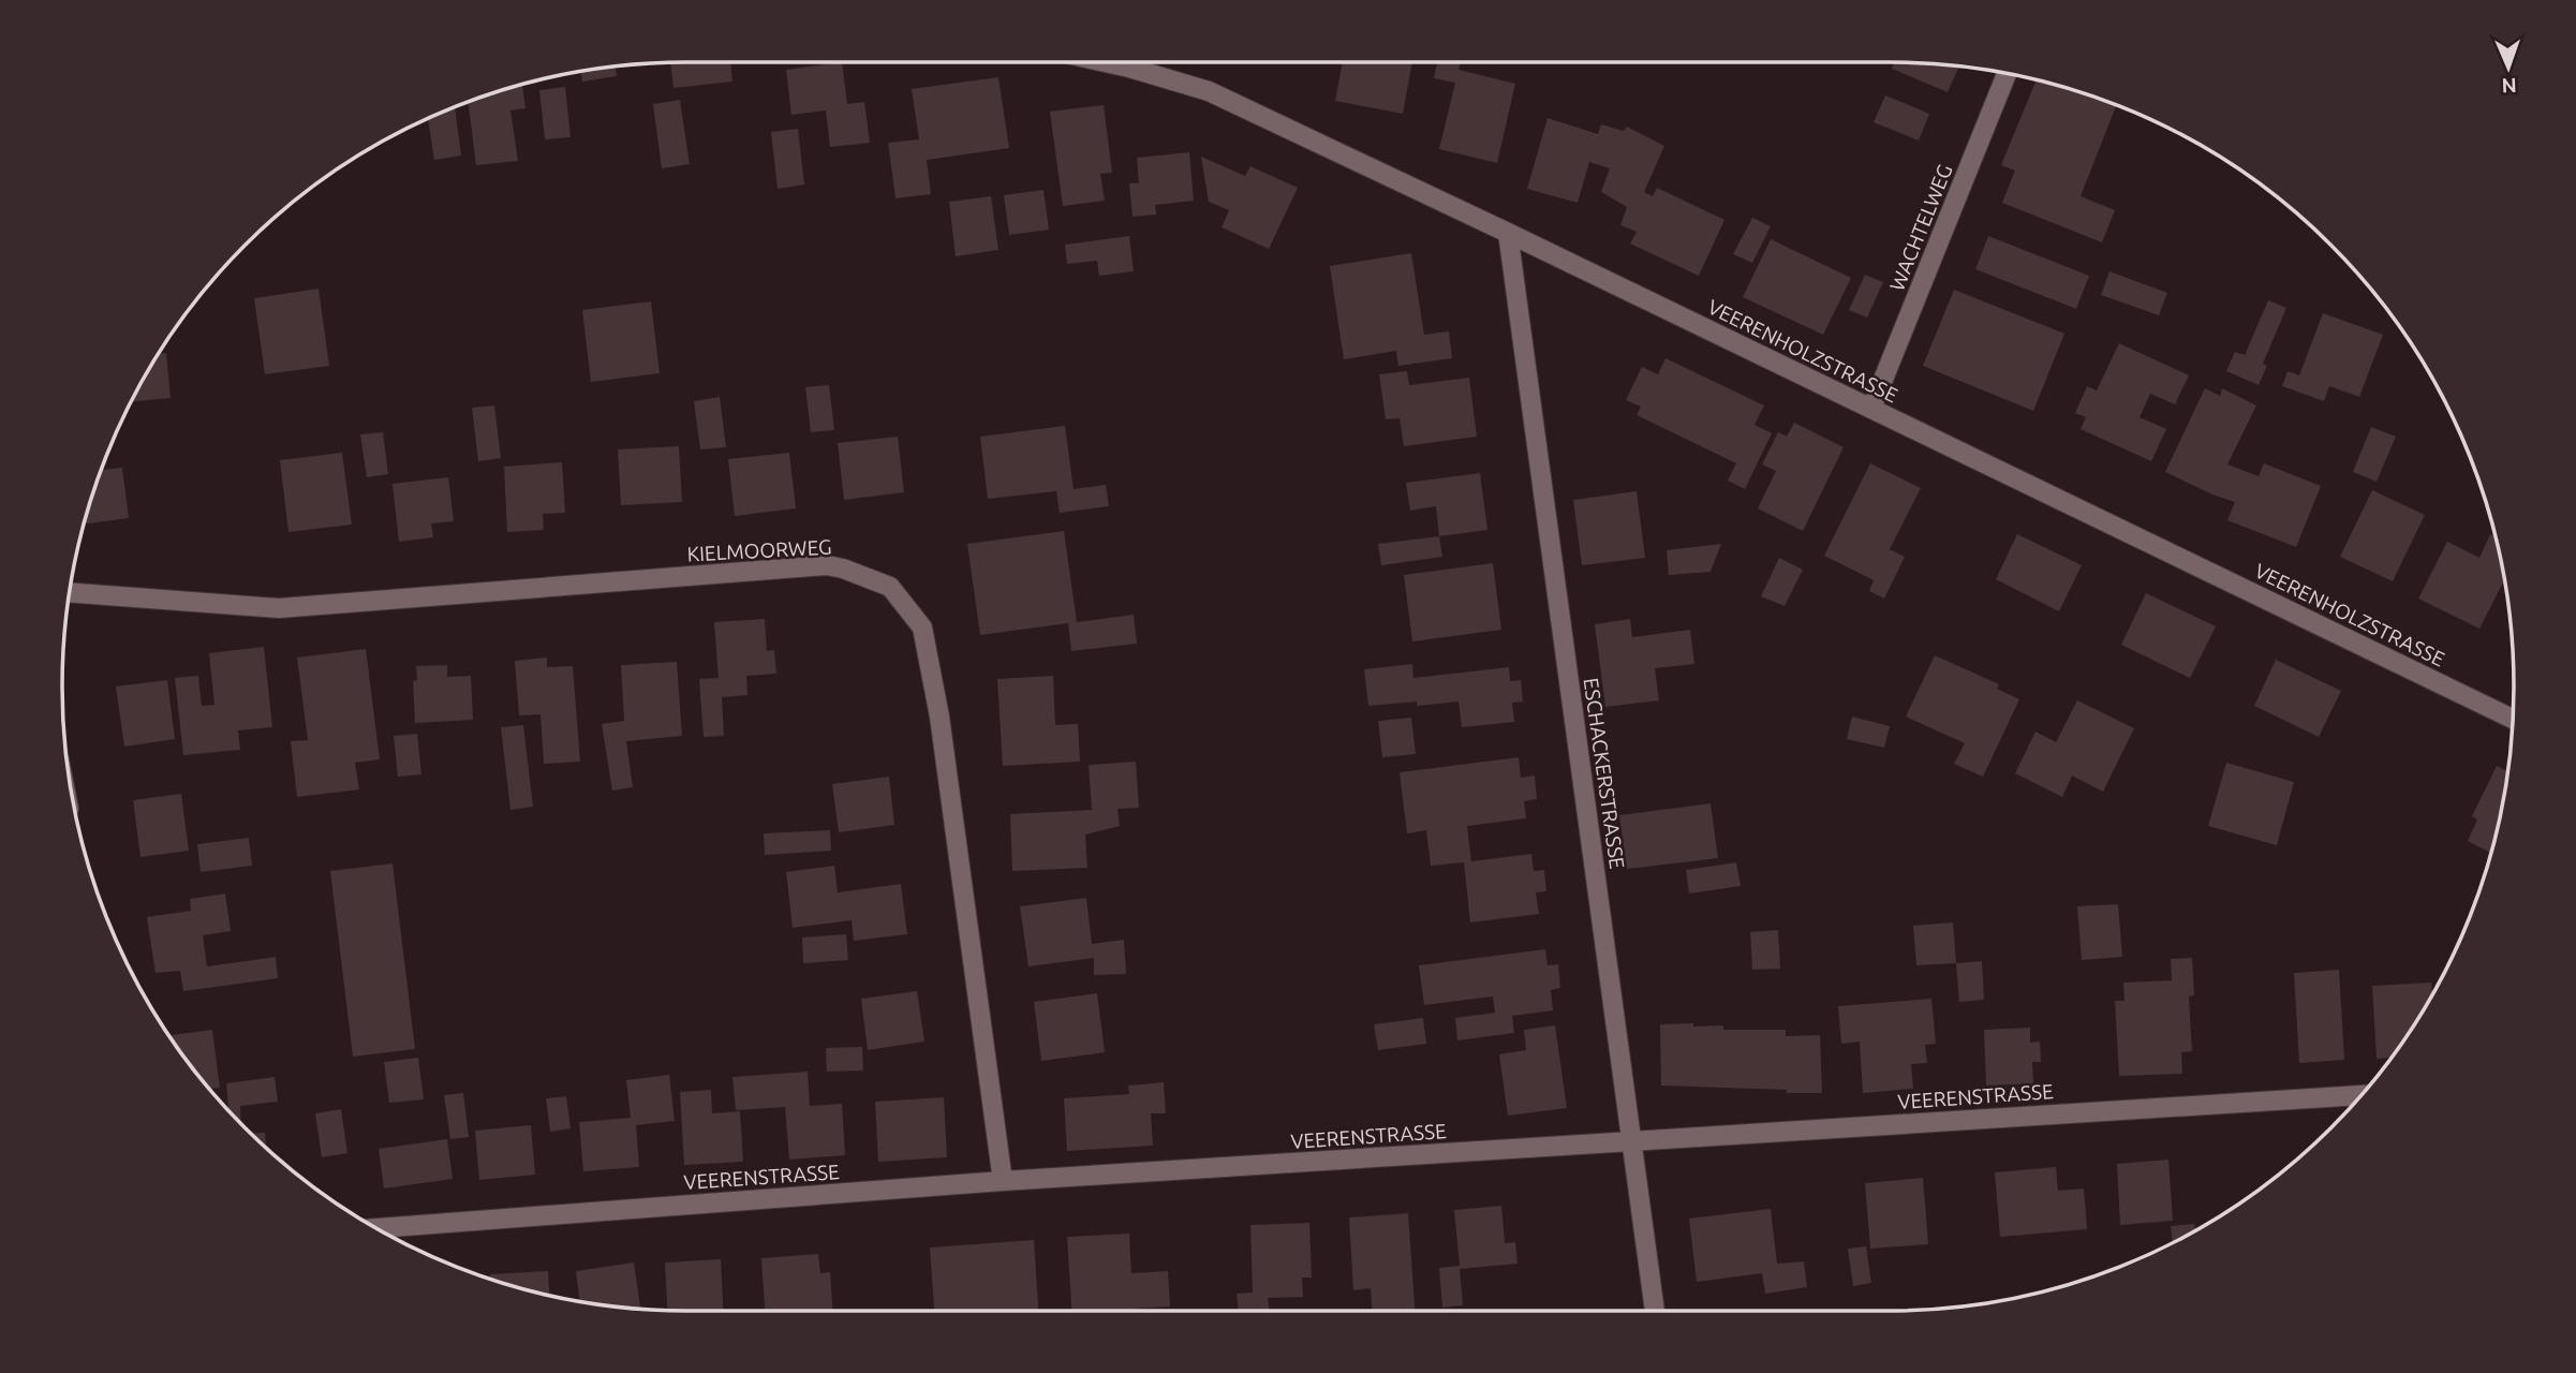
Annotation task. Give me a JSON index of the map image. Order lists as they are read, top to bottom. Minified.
{"streets":{"street":["WACHTELWEG","VEERENHOLZSTRASSE","KIELMOORWEG","ESCHACKERSTRASSE","VEERENSTRASSE"]},"crossings":[["WACHTELWEG","VEERENHOLZSTRASSE"],["VEERENHOLZSTRASSE","ESCHACKERSTRASSE"],["KIELMOORWEG","VEERENSTRASSE"],["ESCHACKERSTRASSE","VEERENSTRASSE"]],"north":"bottom"}
